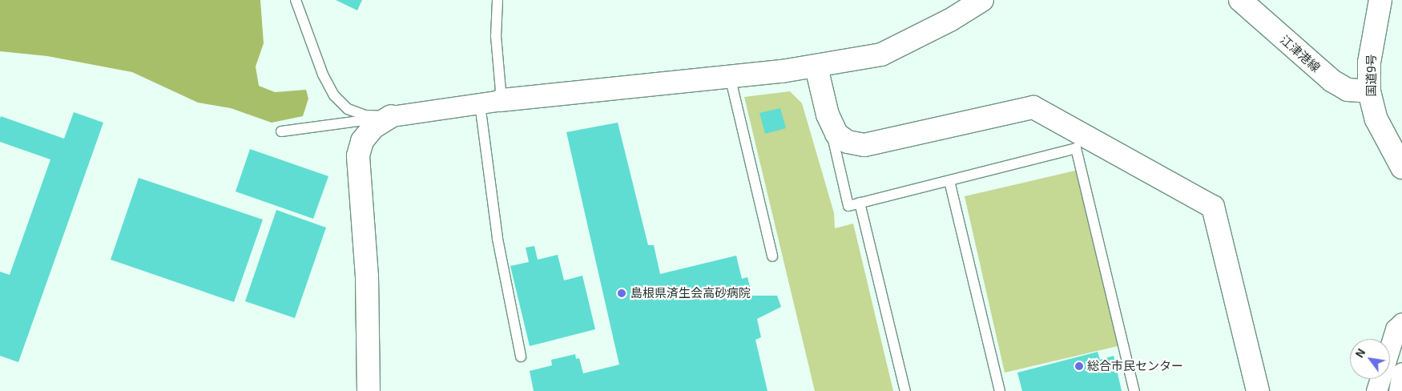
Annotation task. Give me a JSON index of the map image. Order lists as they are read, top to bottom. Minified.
{"streets":{"main road":["江津港線","国道9号"]},"crossings":[["江津港線","国道9号"]],"places":["島根県済生会高砂病院","総合市民センター"],"north":"top left"}
